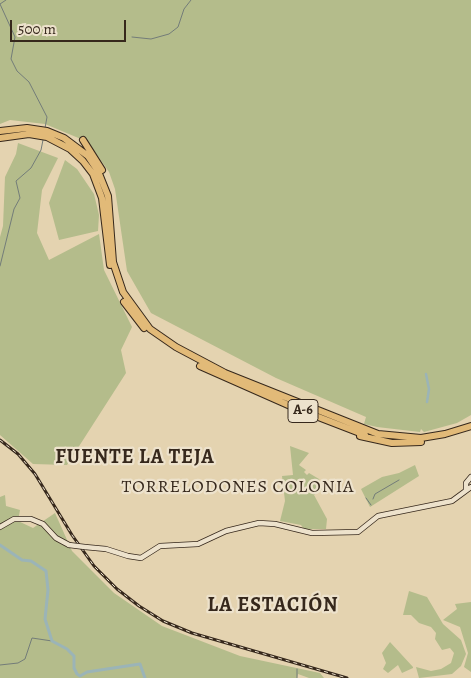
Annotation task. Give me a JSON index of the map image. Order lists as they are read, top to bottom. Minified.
{"streets":{"highway":["A-6"]},"districts":["FUENTE LA TEJA","TORRELODONES COLONIA","LA ESTACIÓN"],"scale_bar":"500 m"}
